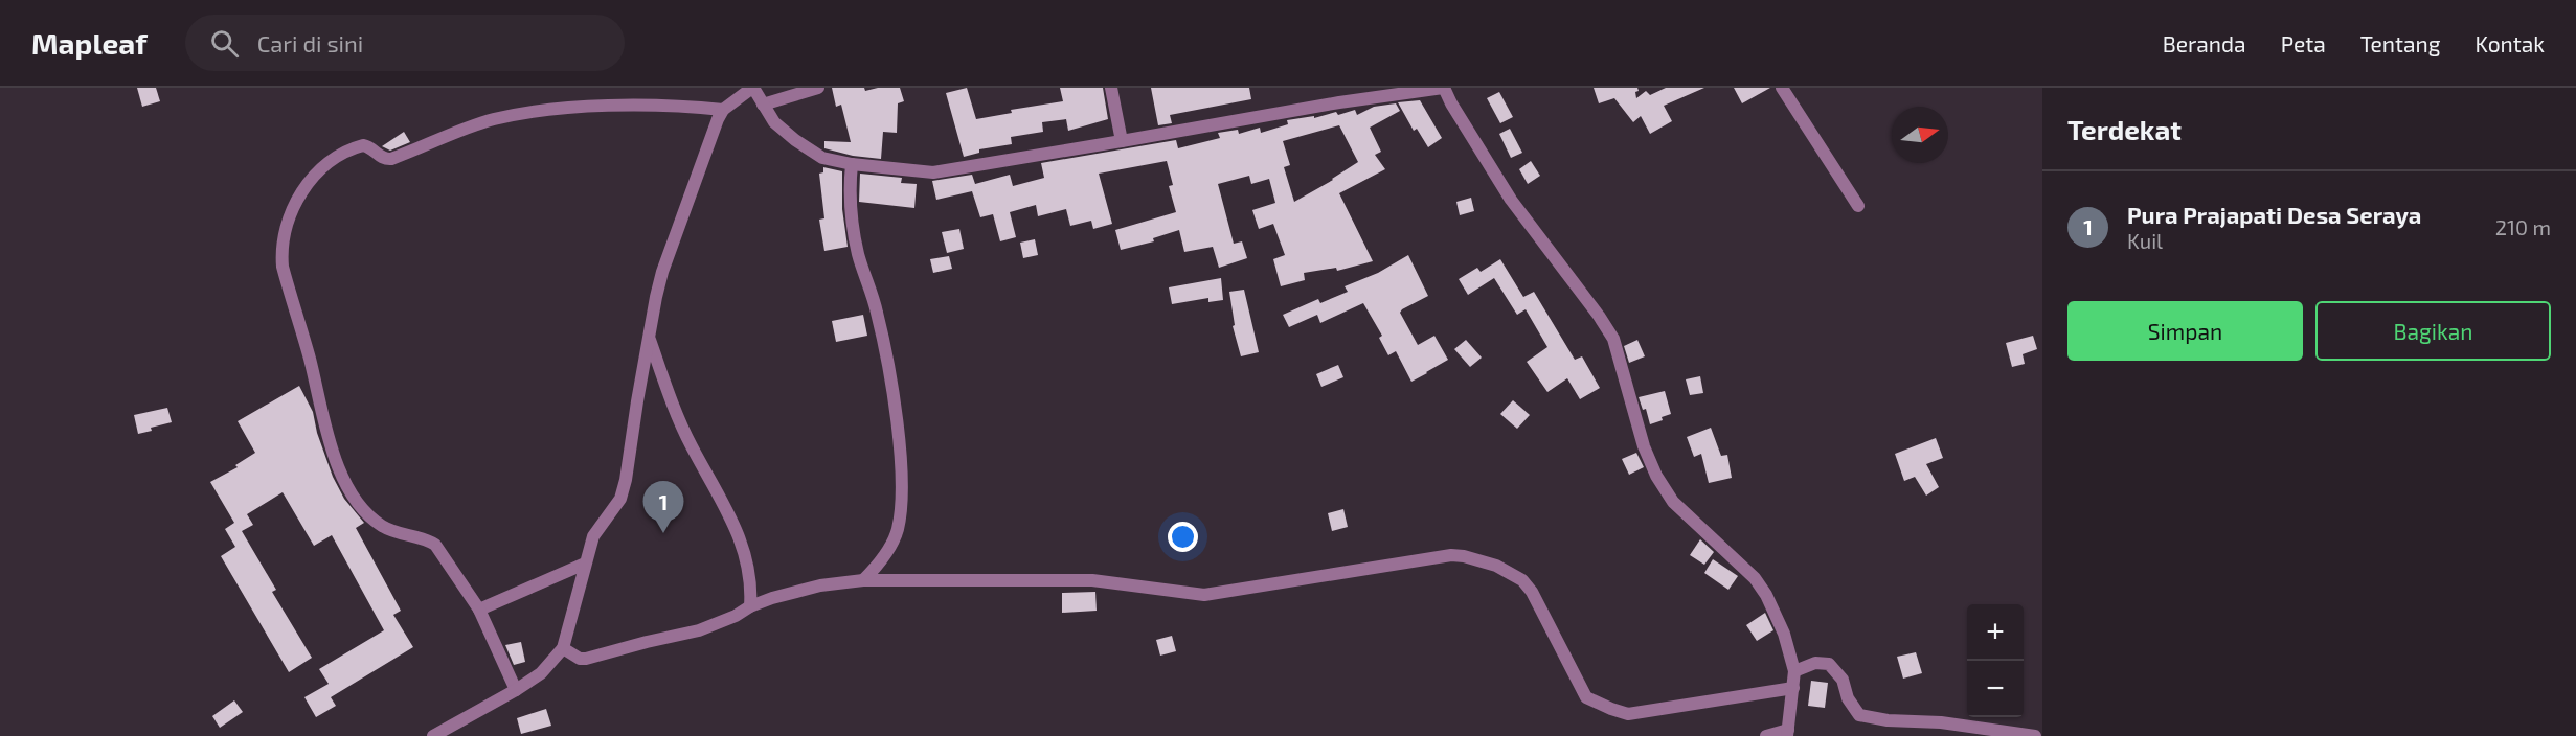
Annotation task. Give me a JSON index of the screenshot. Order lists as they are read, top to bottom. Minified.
{"north":"right","page":{"header":"Mapleaf","search":"Cari di sini","nav":["Beranda","Peta","Tentang","Kontak"],"heading":"Terdekat","list":[{"mark":"1","name":"Pura Prajapati Desa Seraya","note":"Kuil","value":"210 m"}],"buttons":["Simpan","Bagikan"],"pins":"1","map_buttons":["+","−"]}}
